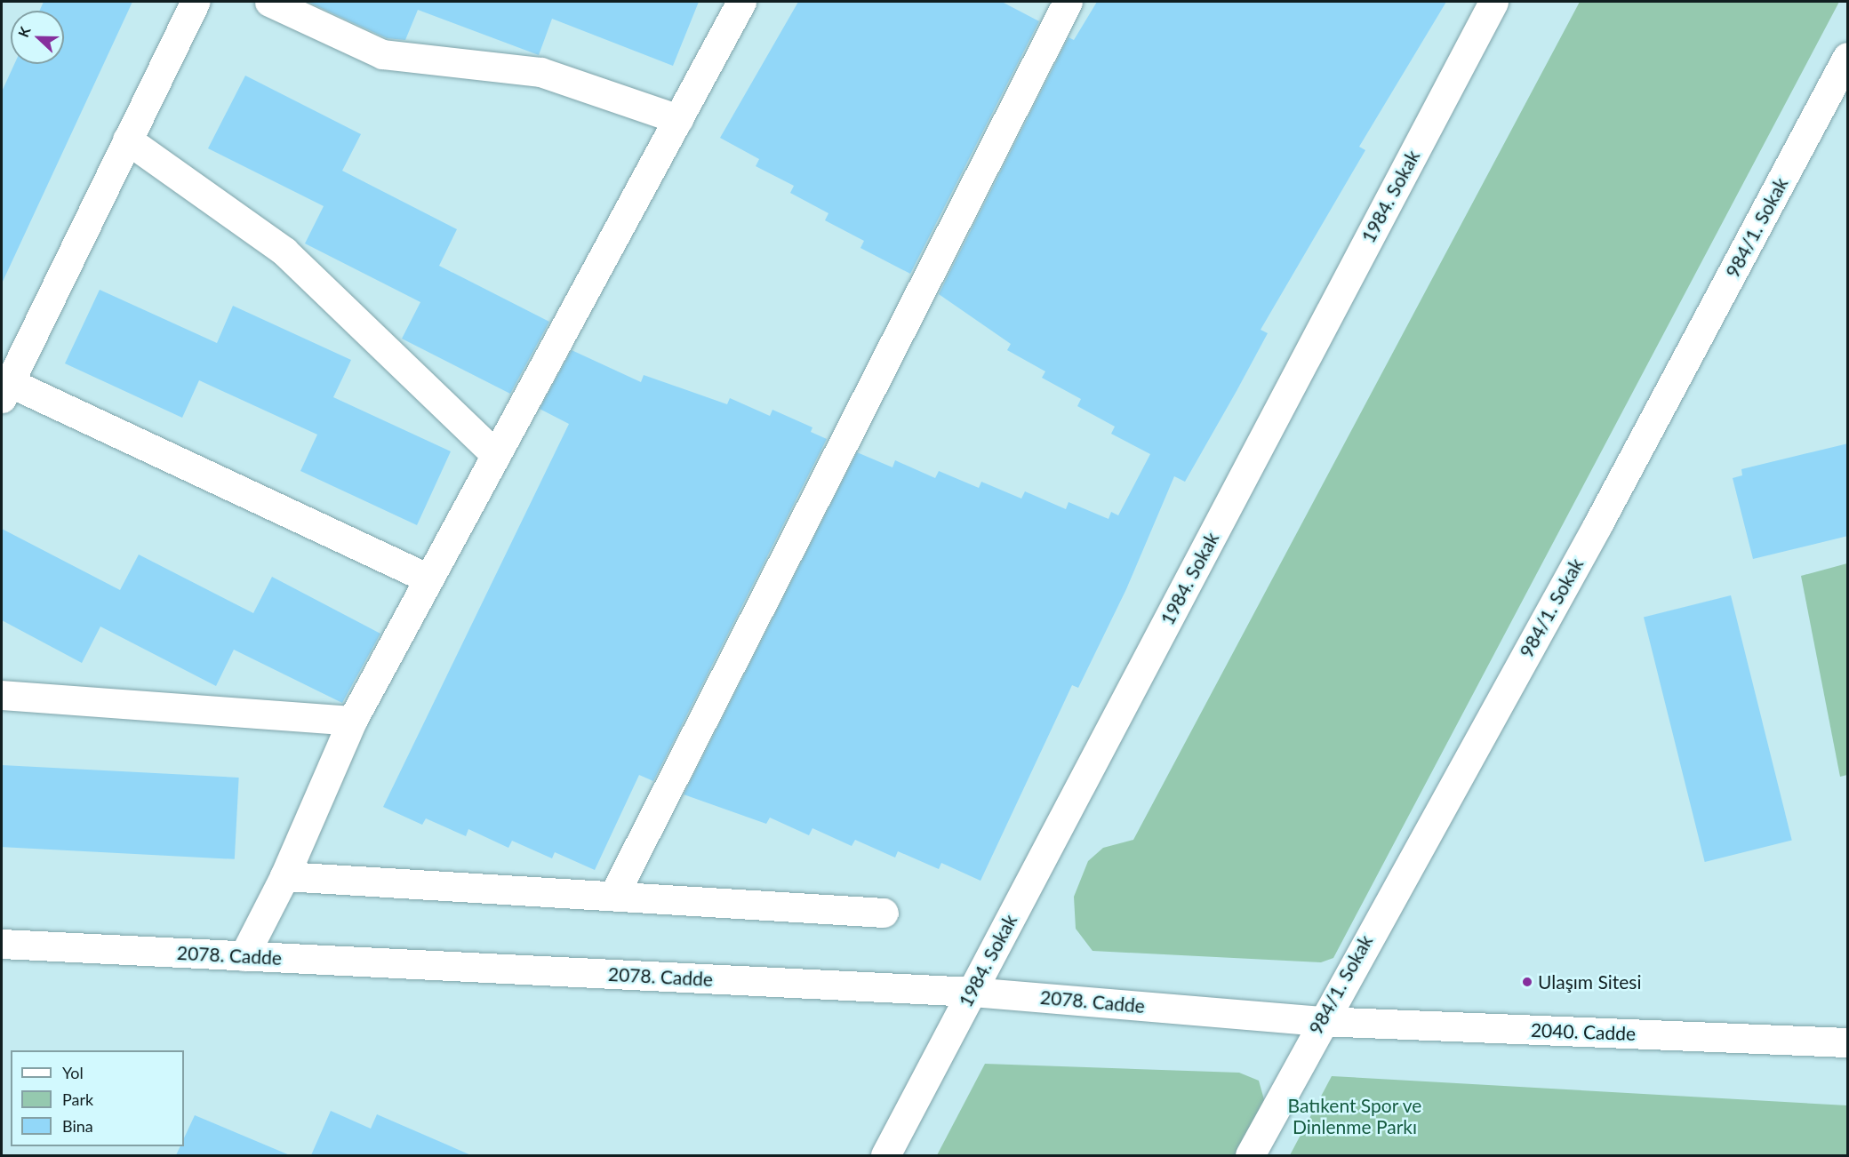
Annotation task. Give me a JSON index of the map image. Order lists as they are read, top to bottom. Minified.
{"streets":{"street":["1984. Sokak","984/1. Sokak","2078. Cadde","2040. Cadde"]},"crossings":[["1984. Sokak","2078. Cadde"],["984/1. Sokak","2078. Cadde"],["984/1. Sokak","2040. Cadde"],["2078. Cadde","2040. Cadde"]],"parks":["Batıkent Spor ve Dinlenme Parkı"],"places":["Ulaşım Sitesi"],"legend":["Yol","Park","Bina"],"north":"left"}
